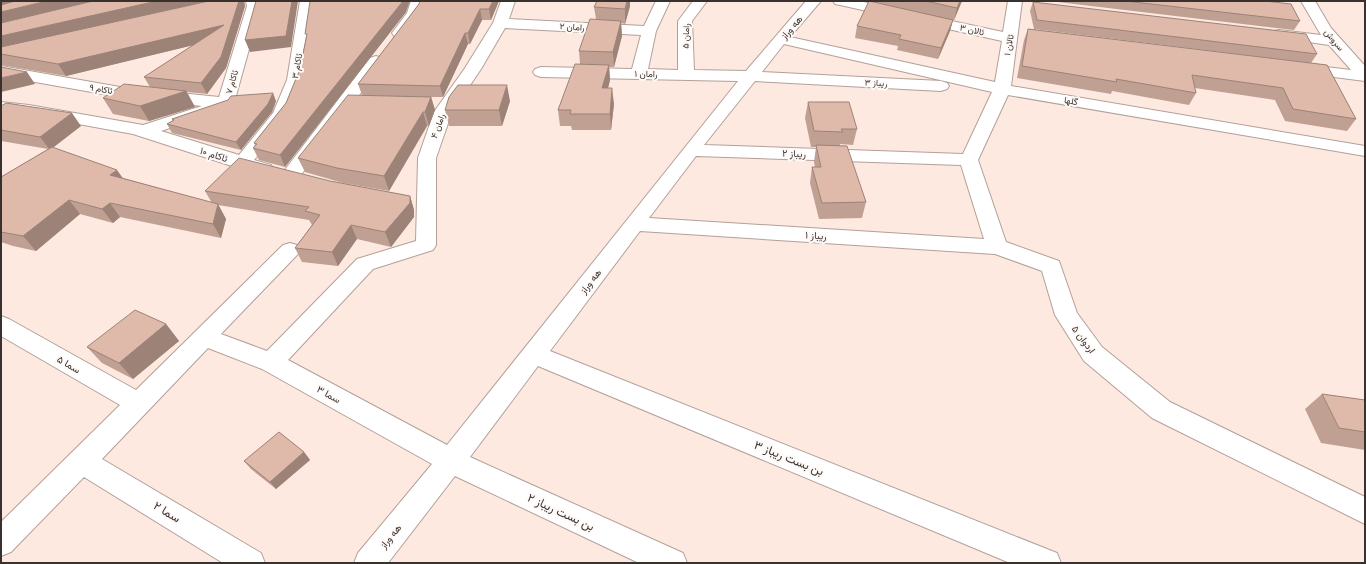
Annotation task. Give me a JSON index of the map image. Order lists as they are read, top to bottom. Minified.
{"streets":{"street":["رامان ۲","هه وراز","ئالان ۳","رامان ۵","سروش","ئالان ۱","ئاکام ۳","رامان ۱","ئاکام ۷","ریباز ۳","ئاکام ۹","گلها","رامان ۴","ریباز ۲","ئاکام ۱۰","ریباز ۱","اردوان ۵","سما ۵","سما ۳","بن بست ریباز ۳","سما ۲","بن بست ریباز ۲"]},"crossings":[["رامان ۲","رامان ۴"],["هه وراز","رامان ۱"],["هه وراز","ریباز ۳"],["هه وراز","گلها"],["هه وراز","ریباز ۲"],["هه وراز","ریباز ۱"],["هه وراز","سما ۳"],["هه وراز","بن بست ریباز ۳"],["هه وراز","بن بست ریباز ۲"],["ئالان ۳","ئالان ۱"],["رامان ۵","رامان ۱"],["ئالان ۱","ریباز ۳"],["ئالان ۱","گلها"],["ئاکام ۳","ئاکام ۱۰"],["رامان ۱","ریباز ۳"],["ئاکام ۷","ئاکام ۹"],["ئاکام ۷","ئاکام ۱۰"],["ریباز ۳","گلها"],["رامان ۴","سما ۳"],["ریباز ۱","اردوان ۵"],["سما ۳","بن بست ریباز ۲"]]}
